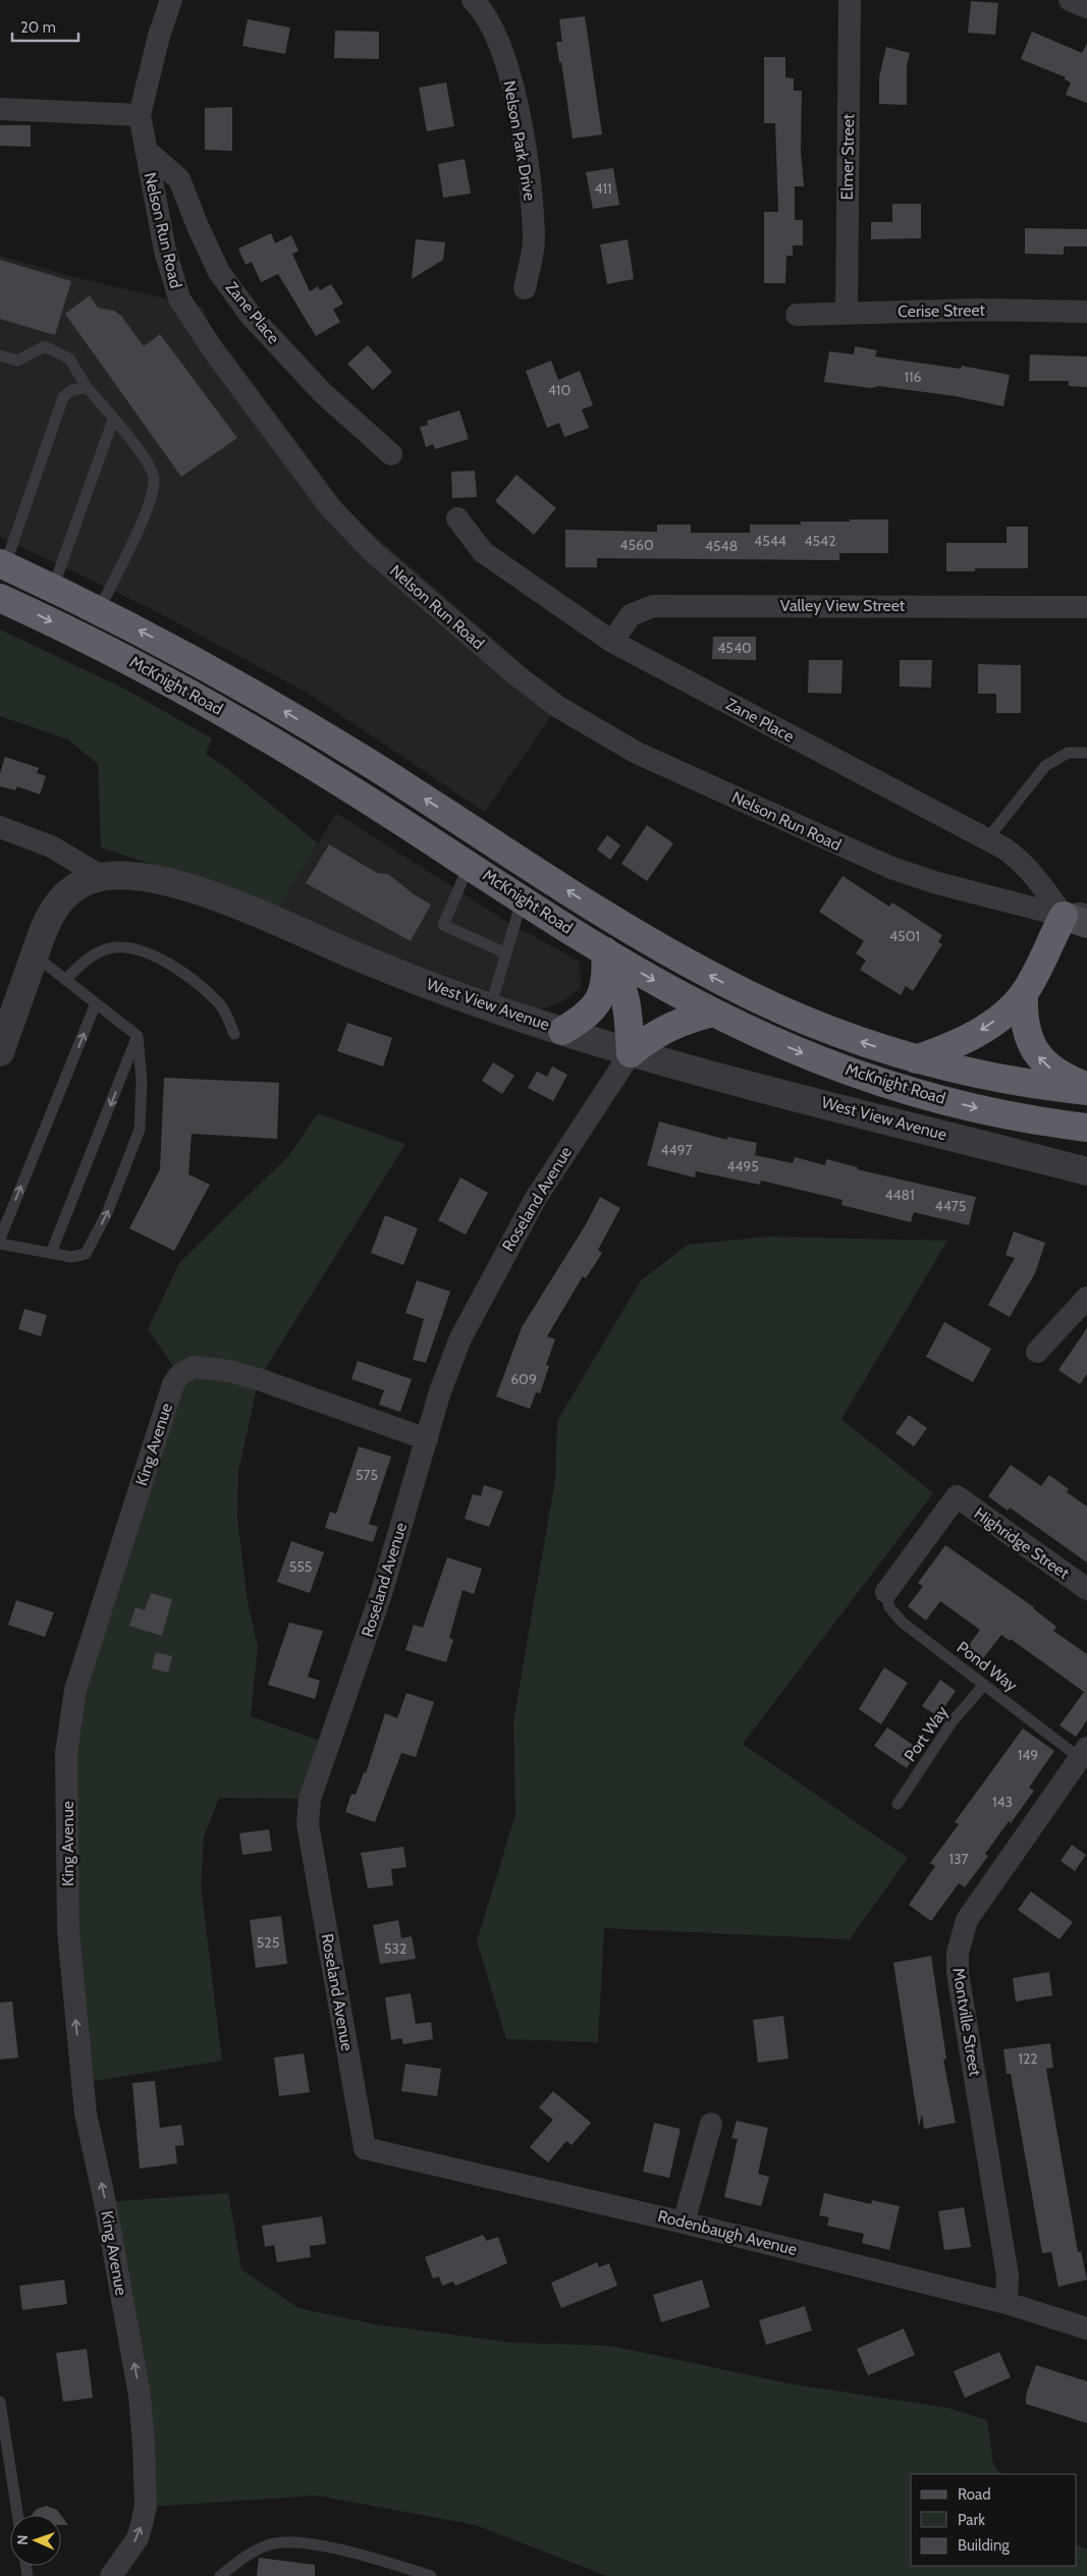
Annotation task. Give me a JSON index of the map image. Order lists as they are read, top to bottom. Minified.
{"streets":{"highway":["McKnight Road"],"street":["Nelson Park Drive","Elmer Street","Nelson Run Road","Cerise Street","Zane Place","Valley View Street","West View Avenue","Roseland Avenue","King Avenue","Highridge Street","Montville Street","Rodenbaugh Avenue"],"lane":["Pond Way","Port Way"]},"crossings":[["Elmer Street","Cerise Street"],["Nelson Run Road","Zane Place"],["Zane Place","Valley View Street"],["West View Avenue","Roseland Avenue"],["Roseland Avenue","King Avenue"],["Roseland Avenue","Rodenbaugh Avenue"],["Highridge Street","Pond Way"],["Pond Way","Port Way"],["Pond Way","Montville Street"],["Montville Street","Rodenbaugh Avenue"]],"house_numbers":["411","116","410","4544","4542","4560","4548","4540","4501","4497","4495","4481","4475","609","575","555","149","143","137","525","532","122"],"legend":["Road","Park","Building"],"scale_bar":"20 m","north":"left"}
